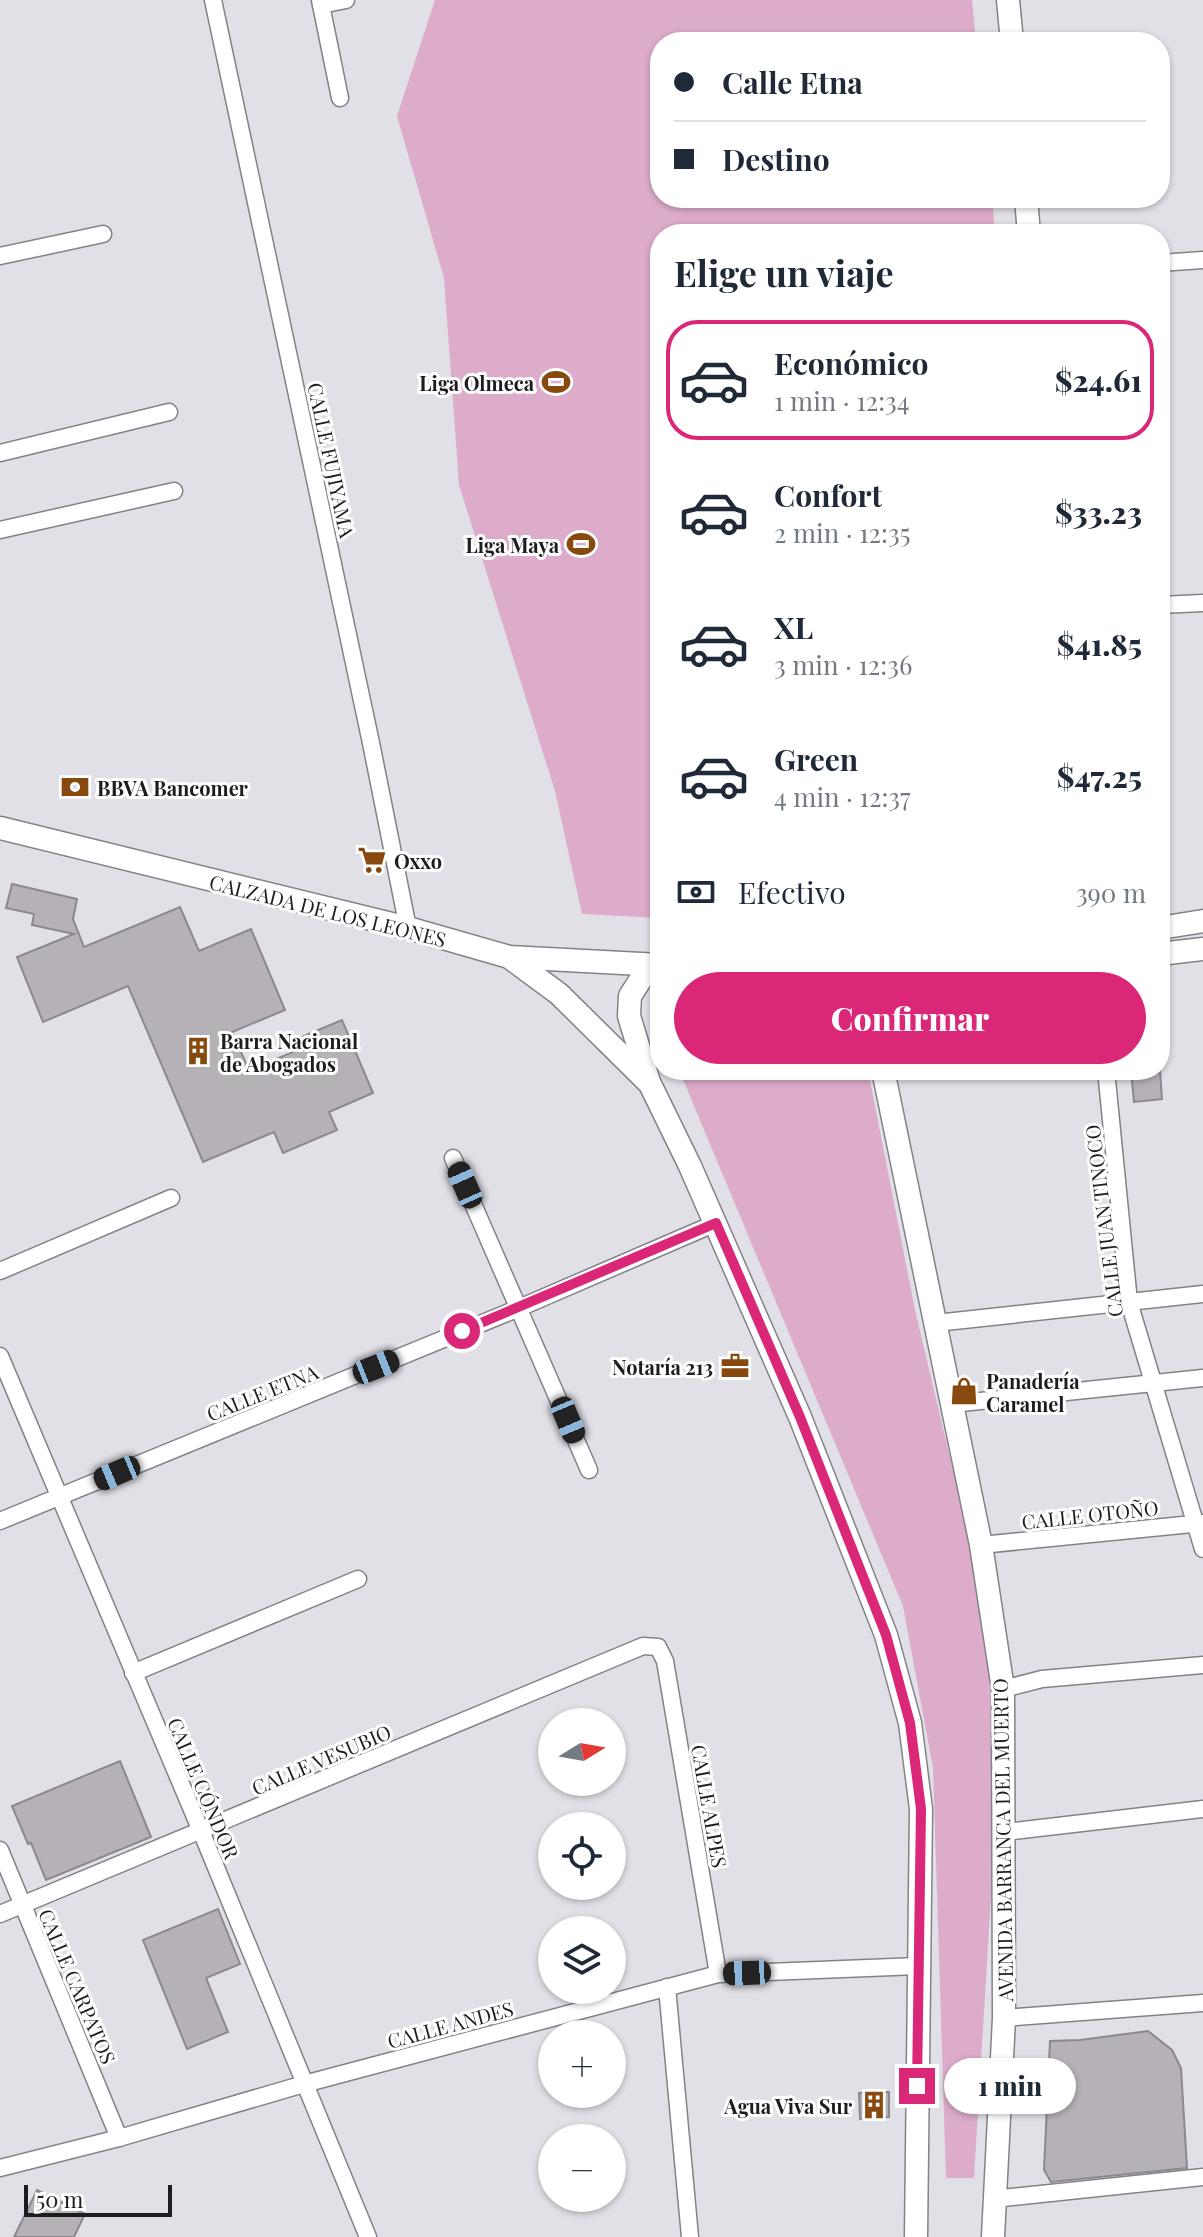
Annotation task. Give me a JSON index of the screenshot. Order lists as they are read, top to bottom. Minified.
{"streets":{"main road":["CALZADA DE LOS LEONES","AVENIDA BARRANCA DEL MUERTO"],"street":["CALLE FUJIYAMA","CALLE JUAN TINOCO","CALLE ETNA","CALLE OTOÑO","CALLE VESUBIO","CALLE CÓNDOR","CALLE ALPES","CALLE CARPATOS","CALLE ANDES"]},"crossings":[["CALLE FUJIYAMA","CALZADA DE LOS LEONES"],["CALLE JUAN TINOCO","CALLE OTOÑO"],["CALLE ETNA","CALLE CÓNDOR"],["CALLE OTOÑO","AVENIDA BARRANCA DEL MUERTO"],["CALLE VESUBIO","CALLE CÓNDOR"],["CALLE VESUBIO","CALLE ALPES"],["CALLE VESUBIO","CALLE CARPATOS"],["CALLE CÓNDOR","CALLE ANDES"],["CALLE ALPES","CALLE ANDES"],["CALLE CARPATOS","CALLE ANDES"]],"places":{"sports":["Liga Olmeca","Liga Maya"],"bank":["BBVA Bancomer"],"supermarket":["Oxxo"],"building":["Barra Nacional de Abogados","Agua Viva Sur"],"office":["Notaría 213"],"shop":["Panadería Caramel"]},"scale_bar":"50 m","north":"right","page":{"banner":["Calle Etna","Destino"],"heading":"Elige un viaje","list":[{"name":"Económico","note":"1 min · 12:34","value":"$24.61"},{"name":"Confort","note":"2 min · 12:35","value":"$33.23"},{"name":"XL","note":"3 min · 12:36","value":"$41.85"},{"name":"Green","note":"4 min · 12:37","value":"$47.25"}],"pay":["Efectivo","390 m"],"buttons":"Confirmar","map_buttons":["+","−"],"bubble":"1 min","scale":"50 m"}}
